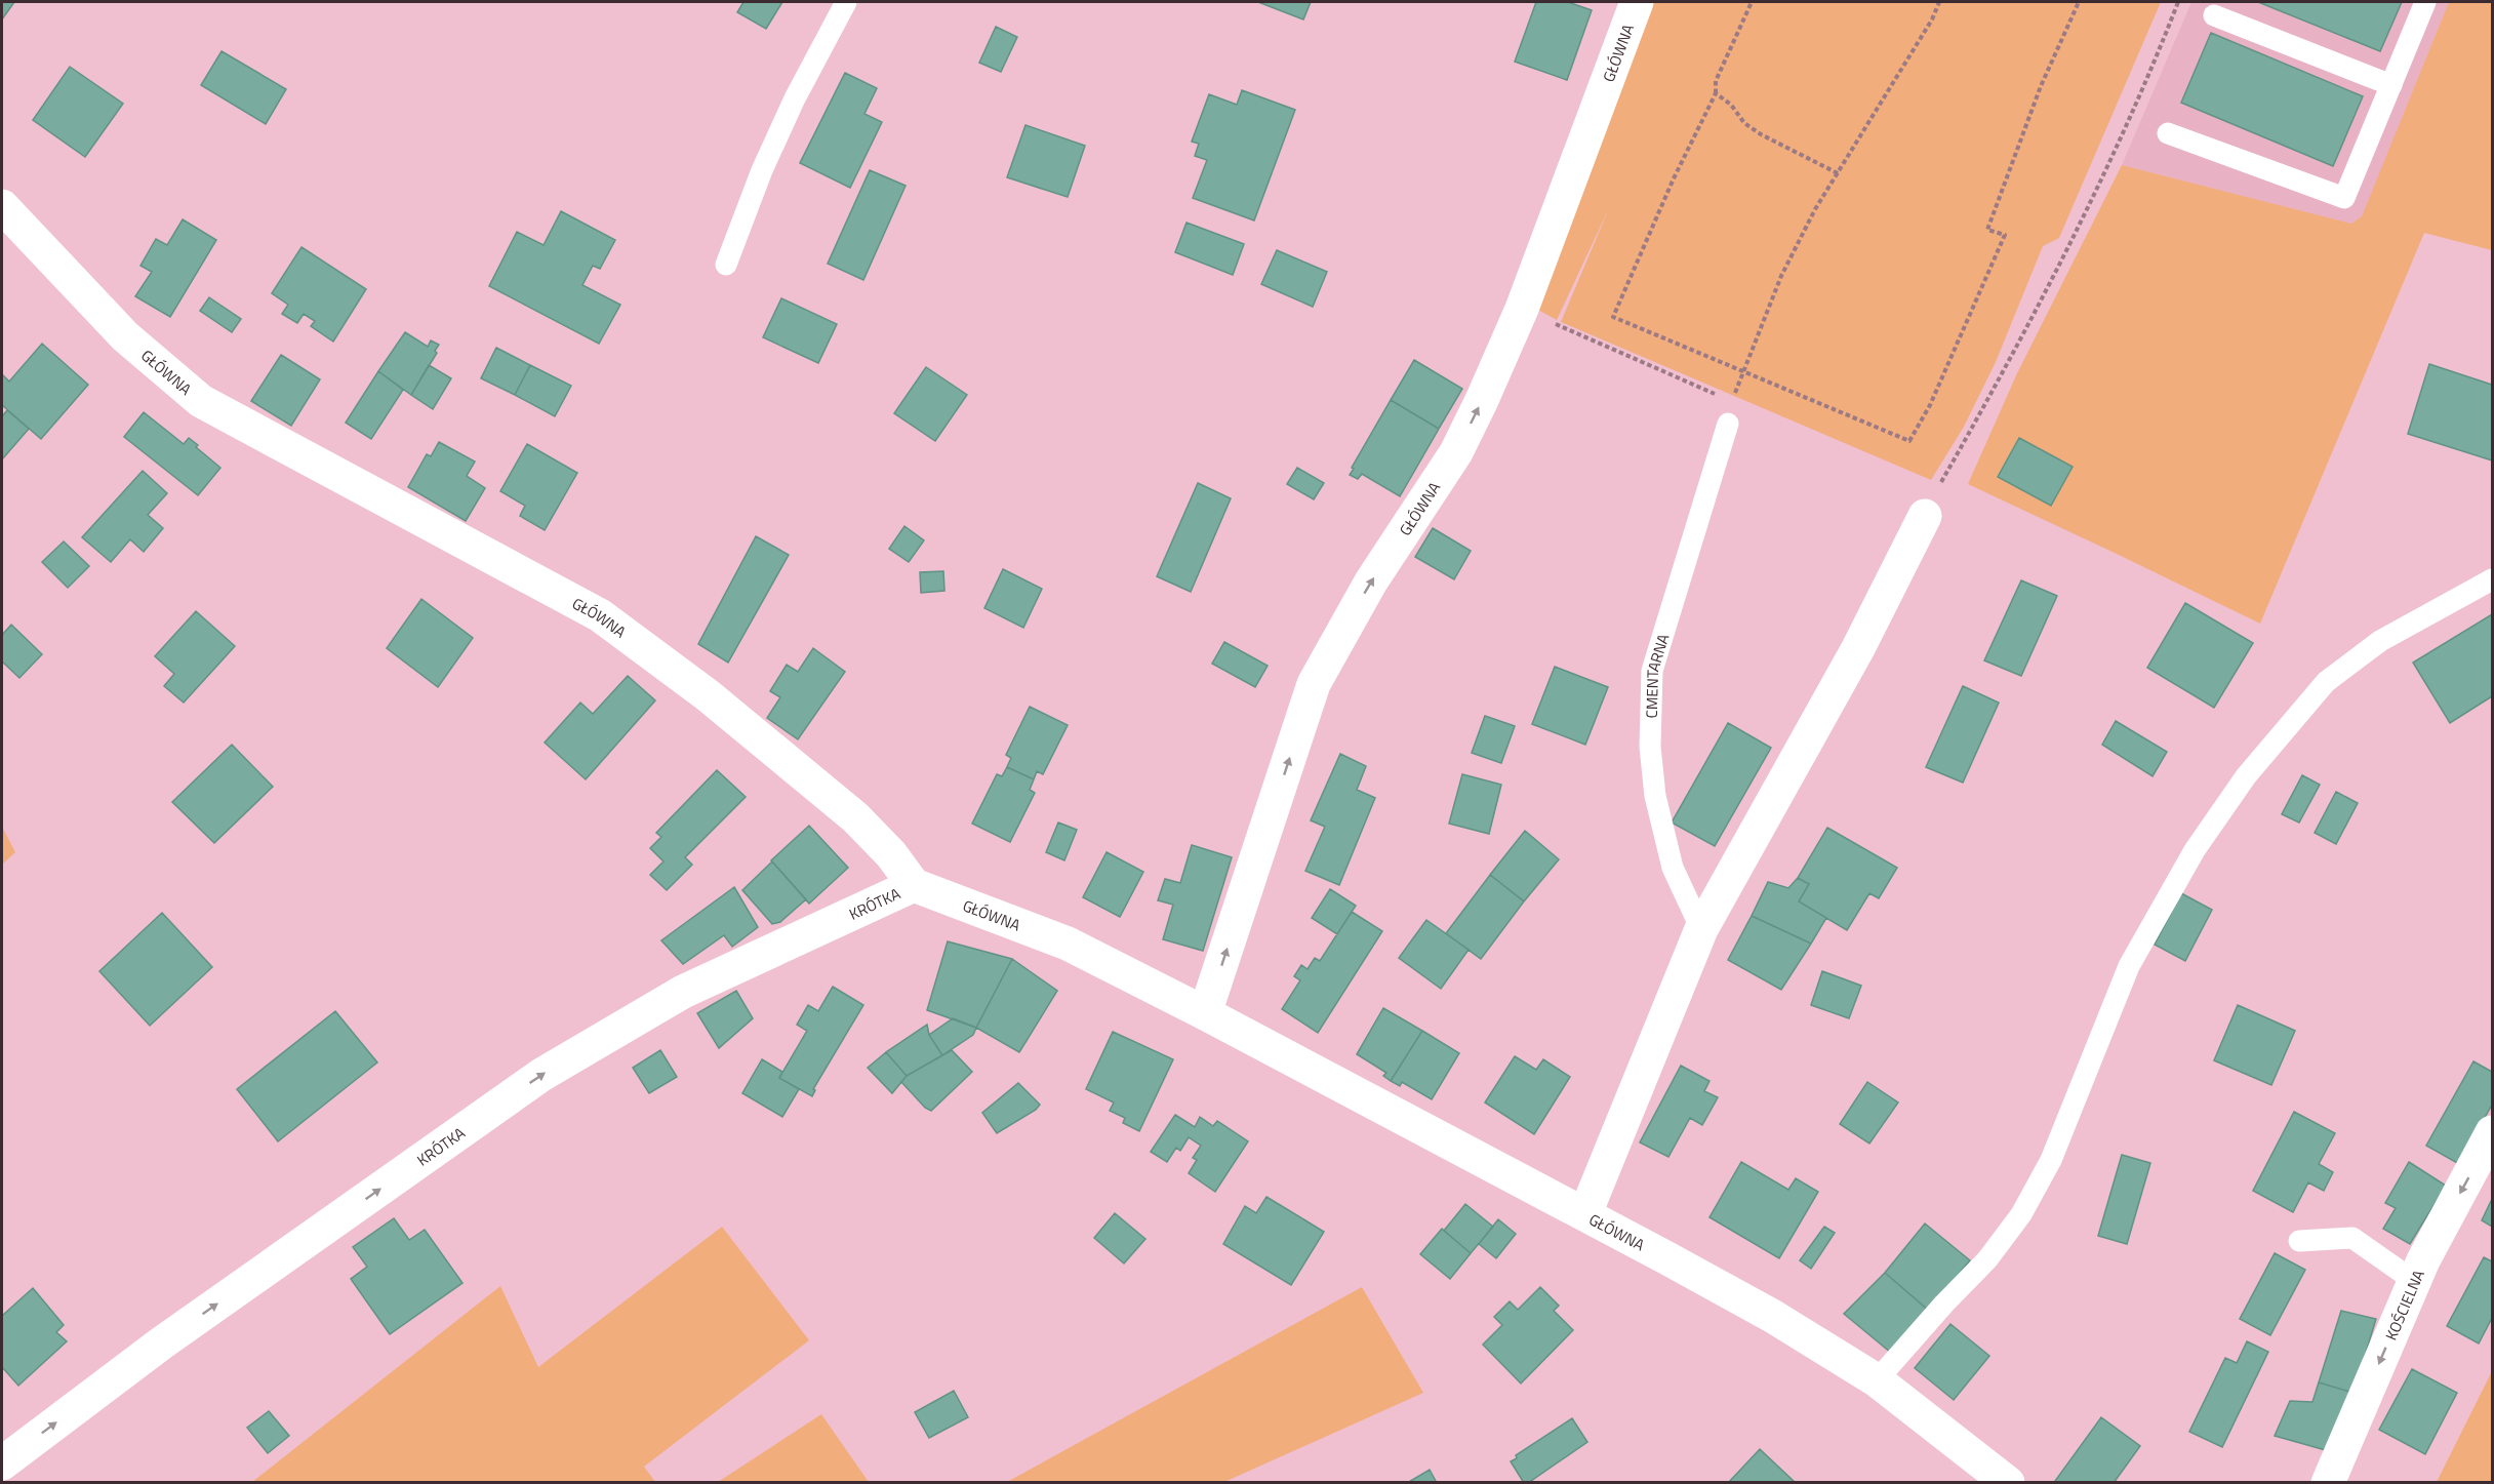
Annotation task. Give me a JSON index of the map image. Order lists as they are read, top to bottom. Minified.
{"streets":{"street":["GŁÓWNA","KRÓTKA","KOŚCIELNA"],"lane":["CMENTARNA"]},"crossings":[["GŁÓWNA","KRÓTKA"]],"one_way":["KRÓTKA","KOŚCIELNA"]}
